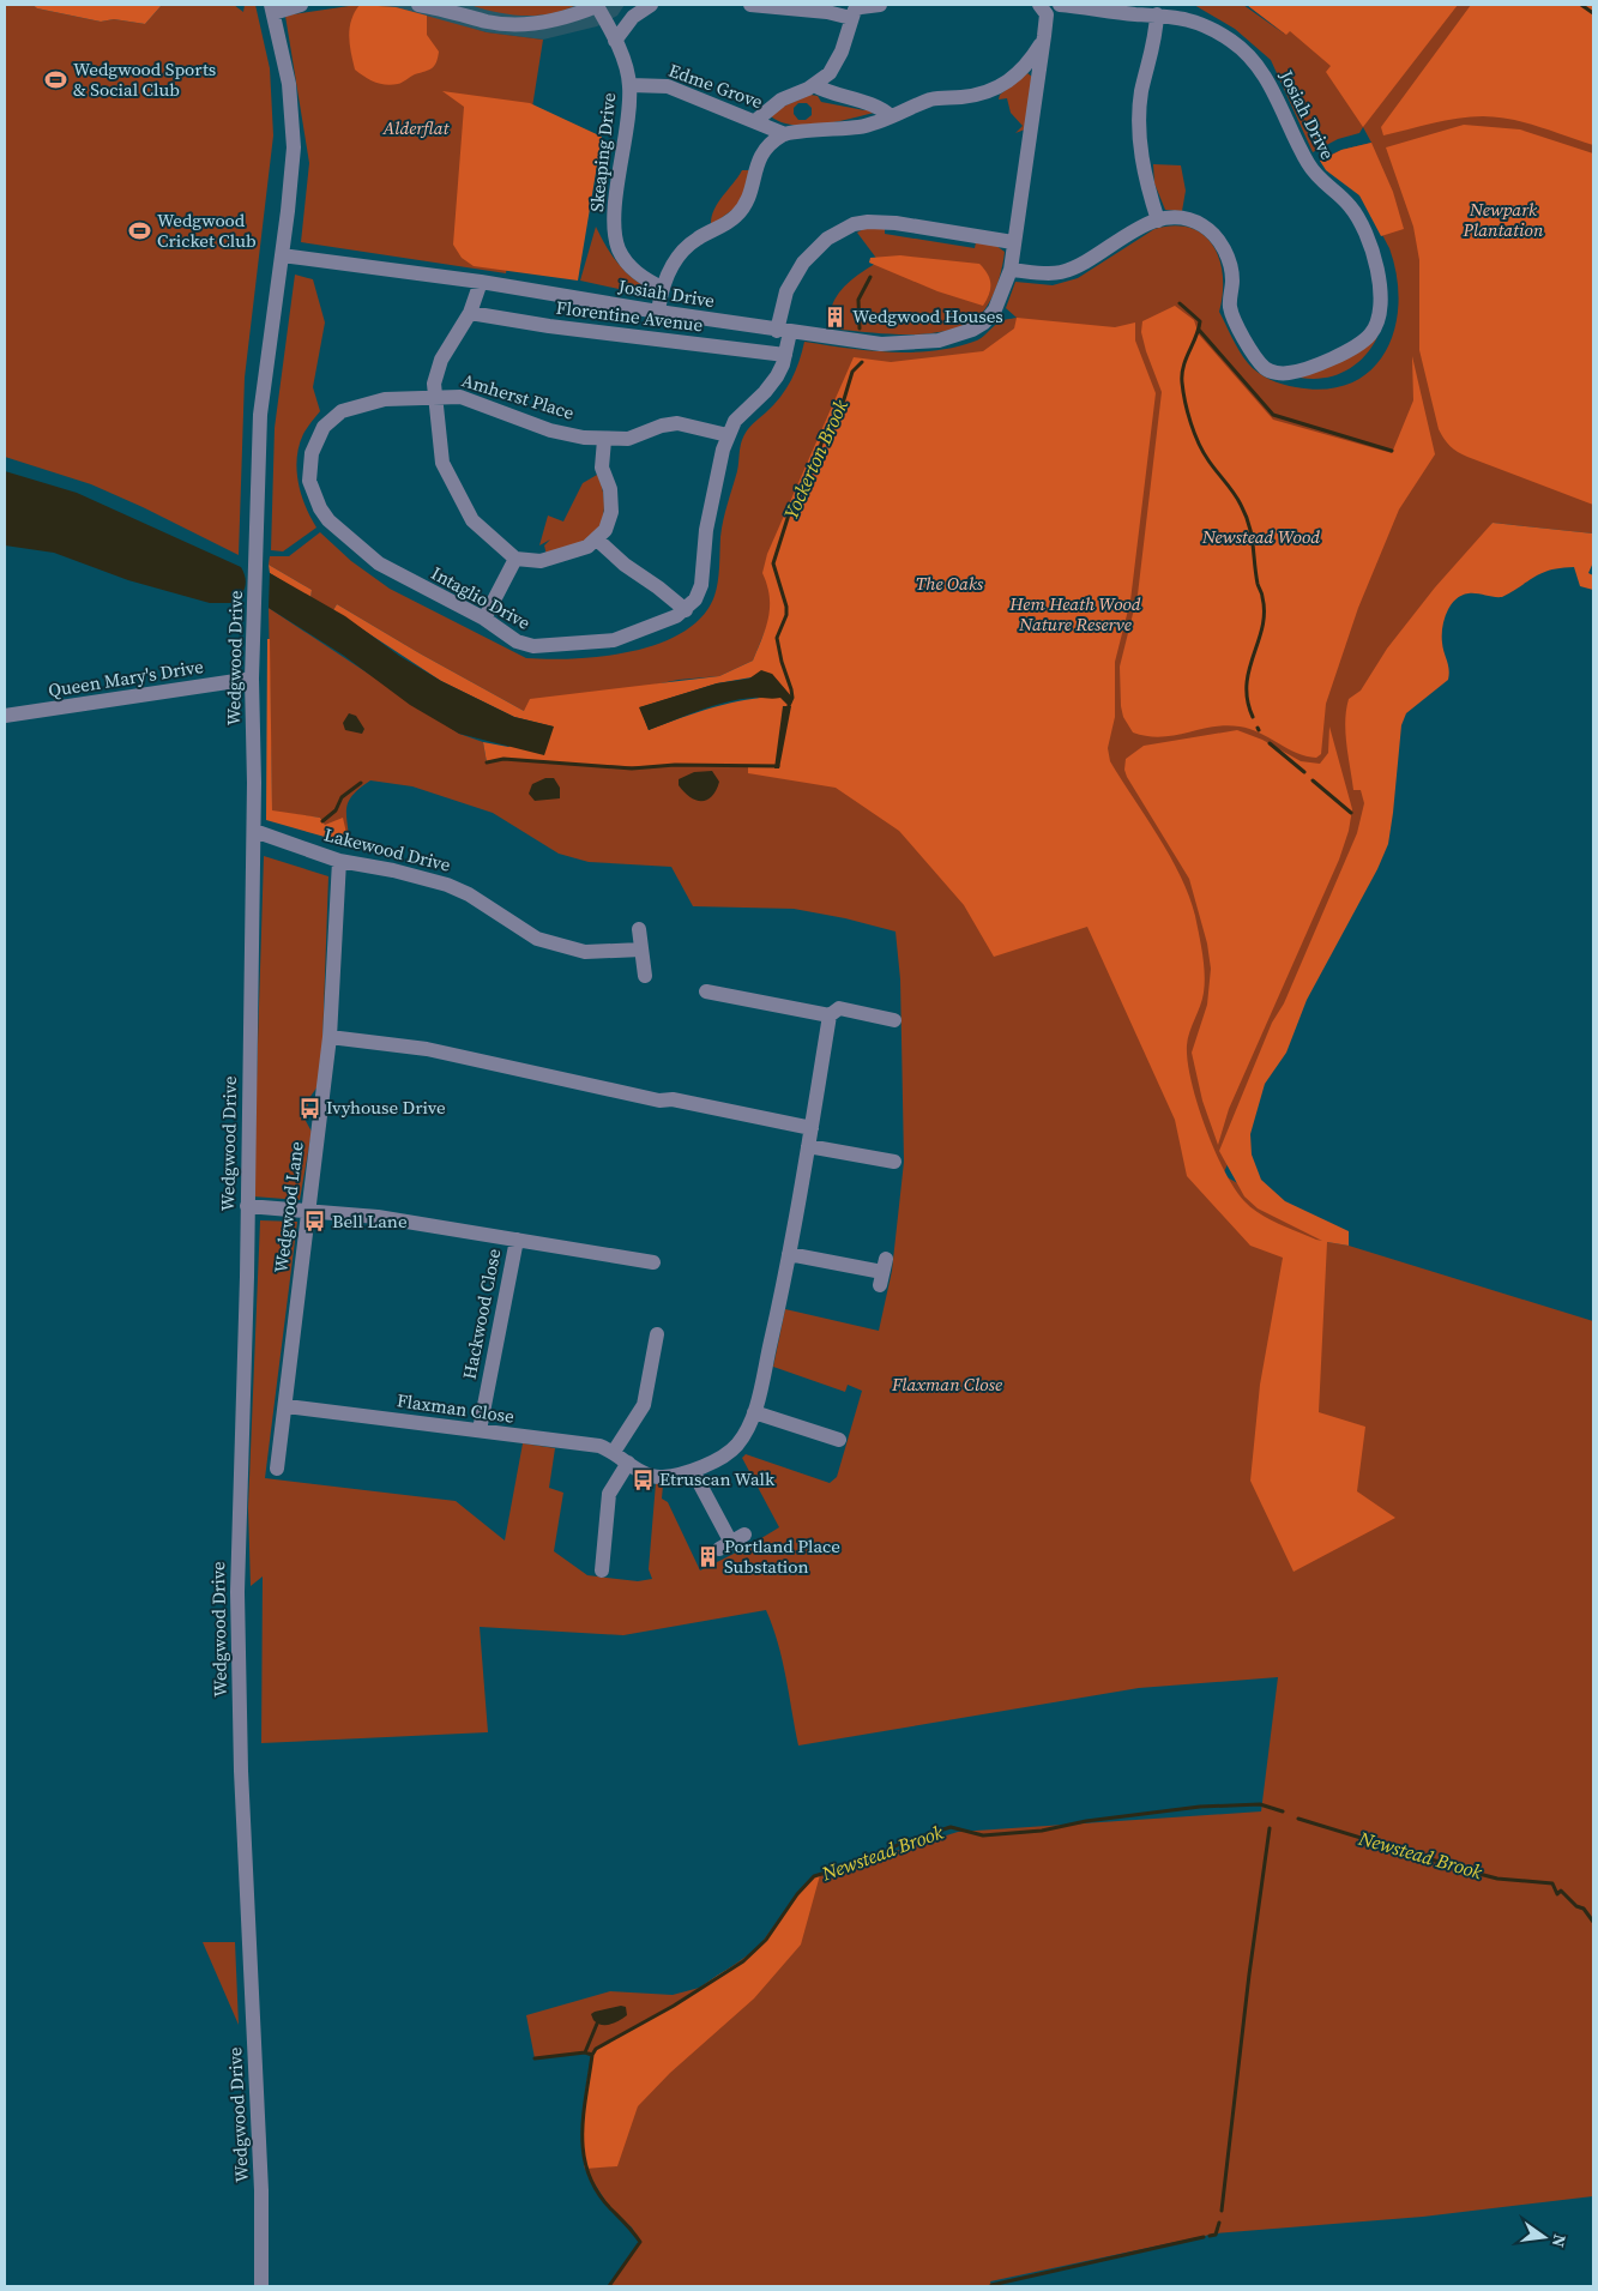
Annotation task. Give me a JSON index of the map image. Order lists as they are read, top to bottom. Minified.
{"streets":{"street":["Edme Grove","Josiah Drive","Skeaping Drive","Florentine Avenue","Amherst Place","Intaglio Drive","Wedgwood Drive","Queen Mary's Drive","Lakewood Drive","Wedgwood Lane","Hackwood Close","Flaxman Close"]},"crossings":[["Edme Grove","Skeaping Drive"],["Josiah Drive","Wedgwood Drive"],["Amherst Place","Intaglio Drive"],["Wedgwood Drive","Queen Mary's Drive"],["Wedgwood Drive","Lakewood Drive"],["Lakewood Drive","Wedgwood Lane"],["Wedgwood Lane","Flaxman Close"],["Hackwood Close","Flaxman Close"]],"water":["Yockerton Brook","Newstead Brook"],"parks":["Alderflat","Newpark Plantation","Newstead Wood","The Oaks","Hem Heath Wood Nature Reserve","Flaxman Close"],"places":{"sports":["Wedgwood Sports & Social Club","Wedgwood Cricket Club"],"building":["Wedgwood Houses","Portland Place Substation"],"bus stop":["Ivyhouse Drive","Bell Lane","Etruscan Walk"]},"north":"right"}
